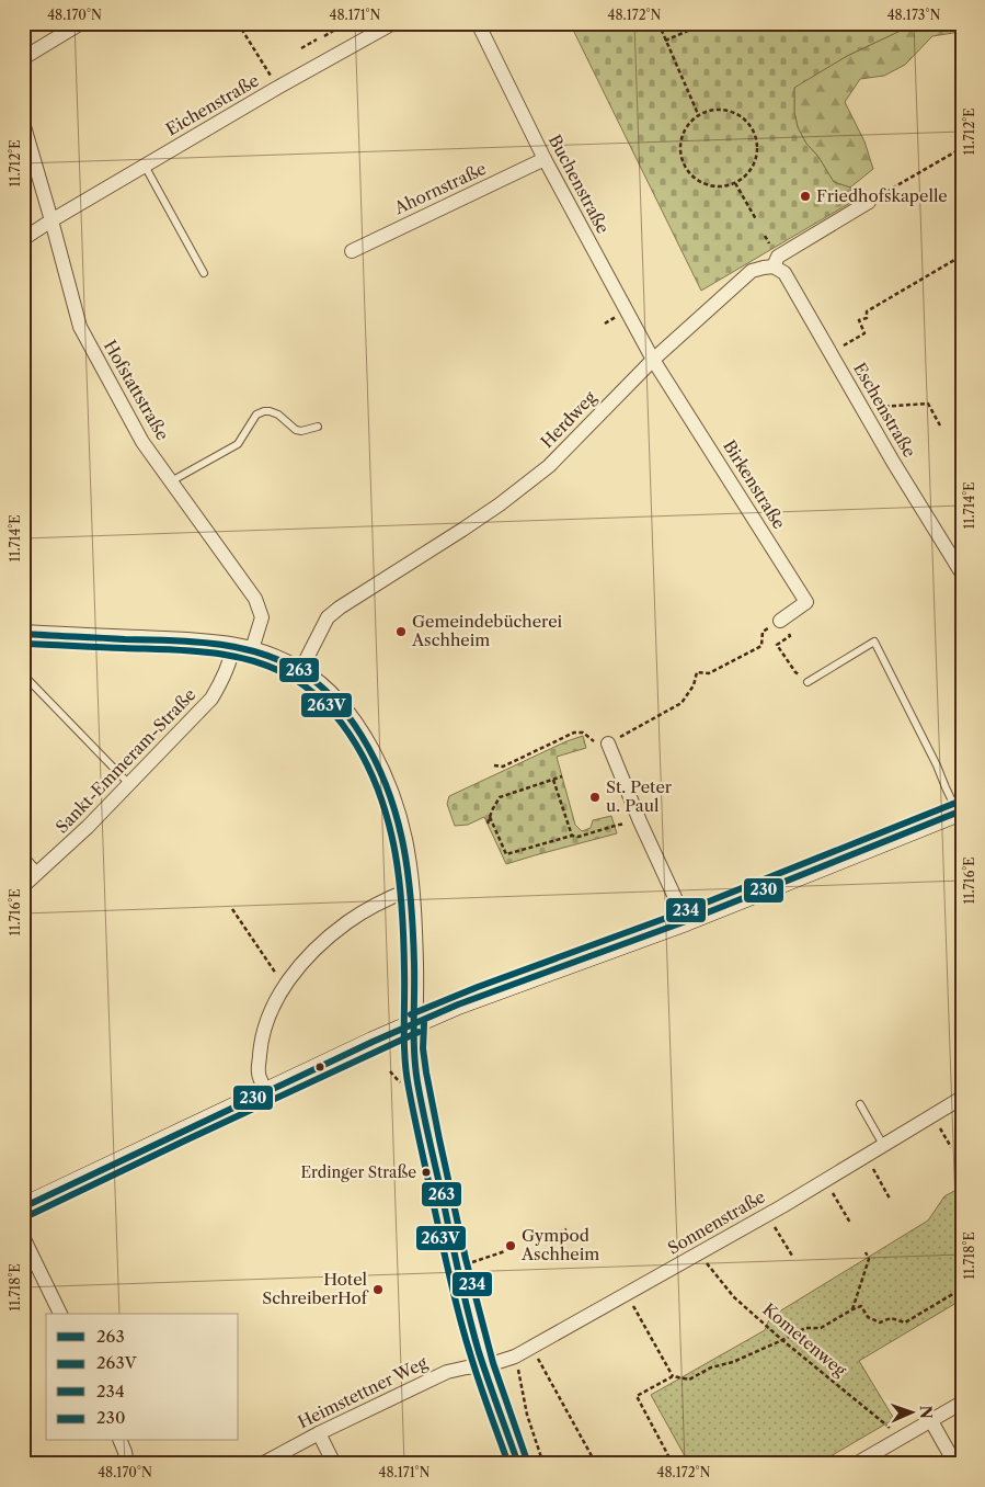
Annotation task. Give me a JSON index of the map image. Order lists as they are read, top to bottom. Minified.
{"streets":{"street":["Eichenstraße","Buchenstraße","Ahornstraße","Hofstattstraße","Eschenstraße","Herdweg","Birkenstraße","Sankt-Emmeram-Straße","Sonnenstraße","Heimstettner Weg"],"path":["Kometenweg"]},"crossings":[["Eichenstraße","Hofstattstraße"],["Buchenstraße","Ahornstraße"],["Buchenstraße","Herdweg"],["Buchenstraße","Birkenstraße"],["Eschenstraße","Herdweg"],["Herdweg","Birkenstraße"],["Sonnenstraße","Kometenweg"],["Sonnenstraße","Heimstettner Weg"]],"places":["Friedhofskapelle","Gemeindebücherei Aschheim","St. Peter u. Paul","Erdinger Straße","Gympod Aschheim","Hotel SchreiberHof"],"lines":["transit line 263","transit line 263V","transit line 234","transit line 230"],"legend":["263","263V","234","230"],"north":"right","coordinates":["48.170°N","48.171°N","48.172°N","48.173°N","11.712°E","11.714°E","11.716°E","11.718°E"]}
